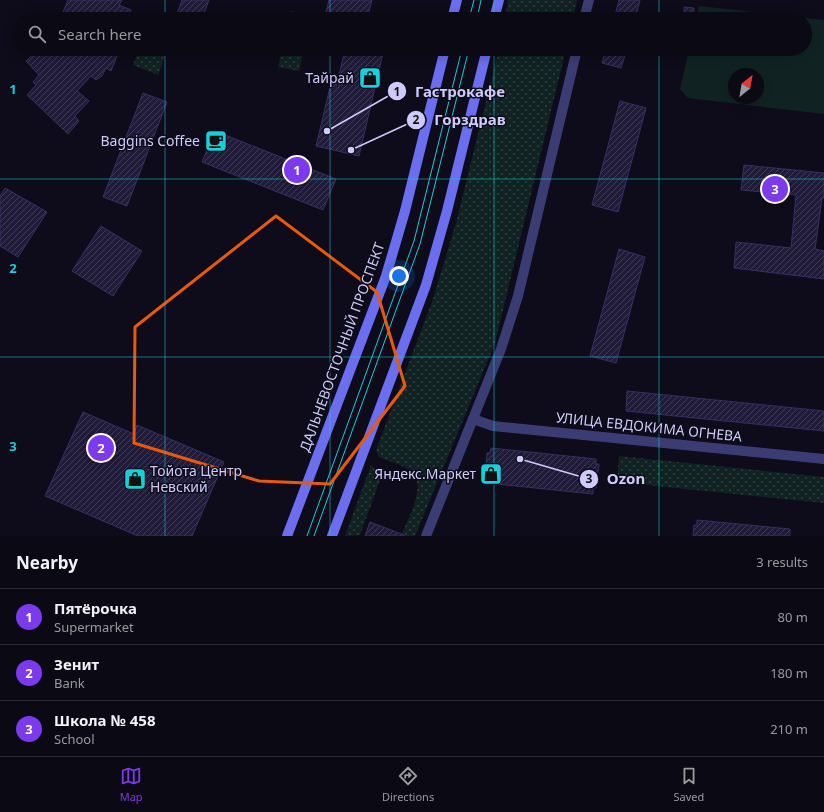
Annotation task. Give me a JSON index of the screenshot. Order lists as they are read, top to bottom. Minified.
{"streets":{"main road":["ДАЛЬНЕВОСТОЧНЫЙ ПРОСПЕКТ"],"street":["УЛИЦА ЕВДОКИМА ОГНЕВА"]},"places":{"shop":["Тайрай","Яндекс.Маркет","Тойота Центр Невский"],"other":["Гастрокафе","Горздрав","Ozon"],"cafe":["Baggins Coffee"]},"north":"top right","page":{"search":"Search here","pins":["1","3","2"],"heading":["Nearby","3 results"],"list":[{"mark":"1","name":"Пятёрочка","note":"Supermarket","value":"80 m"},{"mark":"2","name":"Зенит","note":"Bank","value":"180 m"},{"mark":"3","name":"Школа № 458","note":"School","value":"210 m"}],"nav":["Map","Directions","Saved"]},"grid":{"rows":["1","2","3"]}}
